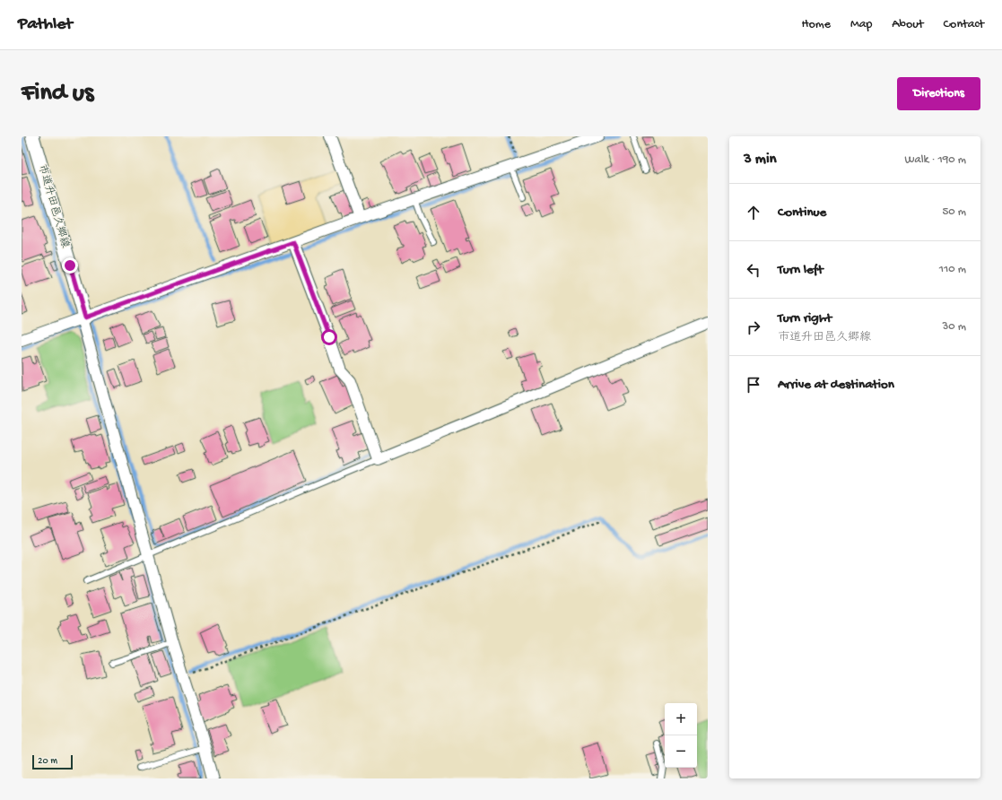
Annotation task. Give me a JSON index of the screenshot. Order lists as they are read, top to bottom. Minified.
{"streets":{"street":["市道升田邑久郷線"]},"scale_bar":"20 m","page":{"header":"Pathlet","nav":["Home","Map","About","Contact"],"buttons":"Directions","title":"Find us","heading":["3 min","Walk · 190 m"],"list":[["Continue","50 m"],["Turn left","110 m"],["Turn right","市道升田邑久郷線","30 m"],"Arrive at destination"],"map_buttons":["+","−"],"scale":"20 m"}}
